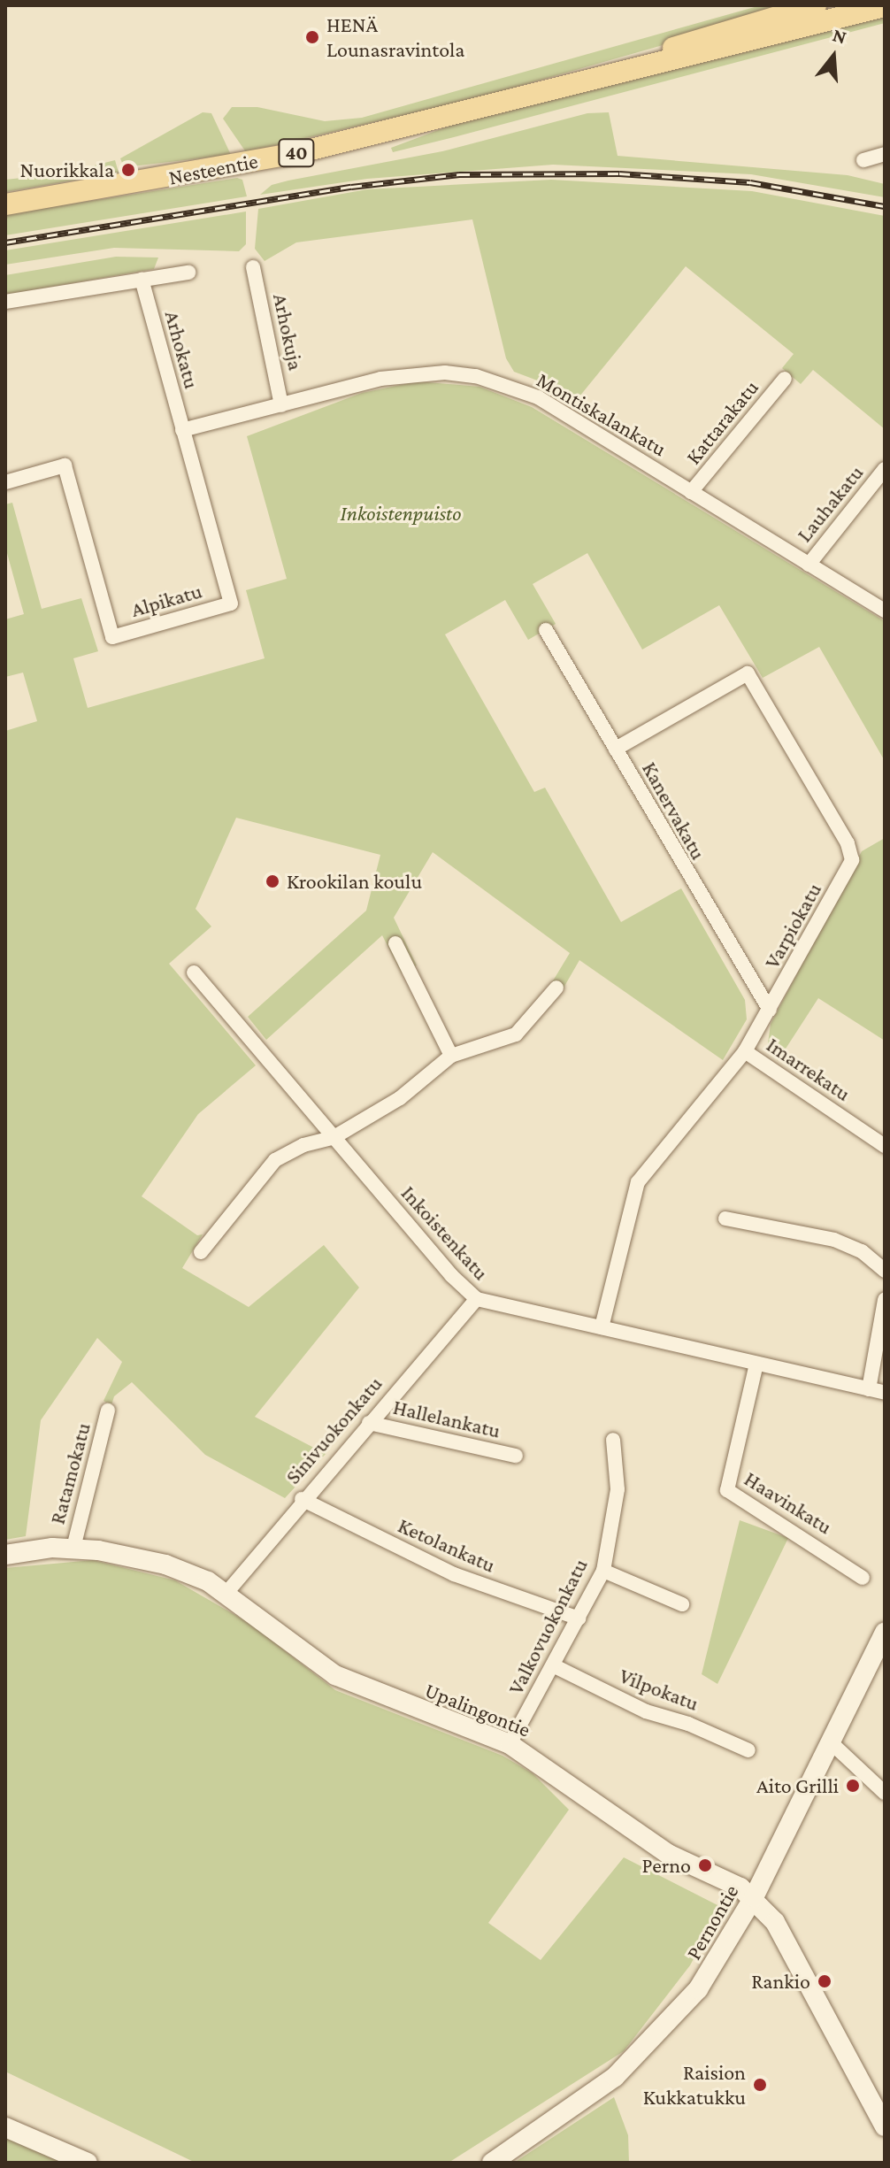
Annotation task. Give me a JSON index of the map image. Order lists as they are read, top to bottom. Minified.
{"streets":{"main road":["40","Nesteentie"],"street":["Arhokuja","Arhokatu","Montiskalankatu","Kattarakatu","Lauhakatu","Alpikatu","Kanervakatu","Varpiokatu","Imarrekatu","Inkoistenkatu","Hallelankatu","Sinivuokonkatu","Ratamokatu","Haavinkatu","Ketolankatu","Valkovuokonkatu","Vilpokatu","Upalingontie","Pernontie"]},"crossings":[["Arhokuja","Montiskalankatu"],["Arhokatu","Montiskalankatu"],["Arhokatu","Alpikatu"],["Montiskalankatu","Kattarakatu"],["Montiskalankatu","Lauhakatu"],["Montiskalankatu","Alpikatu"],["Kanervakatu","Varpiokatu"],["Varpiokatu","Imarrekatu"],["Varpiokatu","Inkoistenkatu"],["Inkoistenkatu","Sinivuokonkatu"],["Inkoistenkatu","Haavinkatu"],["Hallelankatu","Sinivuokonkatu"],["Sinivuokonkatu","Ketolankatu"],["Sinivuokonkatu","Upalingontie"],["Ratamokatu","Upalingontie"],["Ketolankatu","Valkovuokonkatu"],["Valkovuokonkatu","Vilpokatu"],["Valkovuokonkatu","Upalingontie"],["Upalingontie","Pernontie"]],"parks":["Inkoistenpuisto"],"places":["HENÄ Lounasravintola","Nuorikkala","Krookilan koulu","Aito Grilli","Perno","Rankio","Raision Kukkatukku"],"north":"top"}
